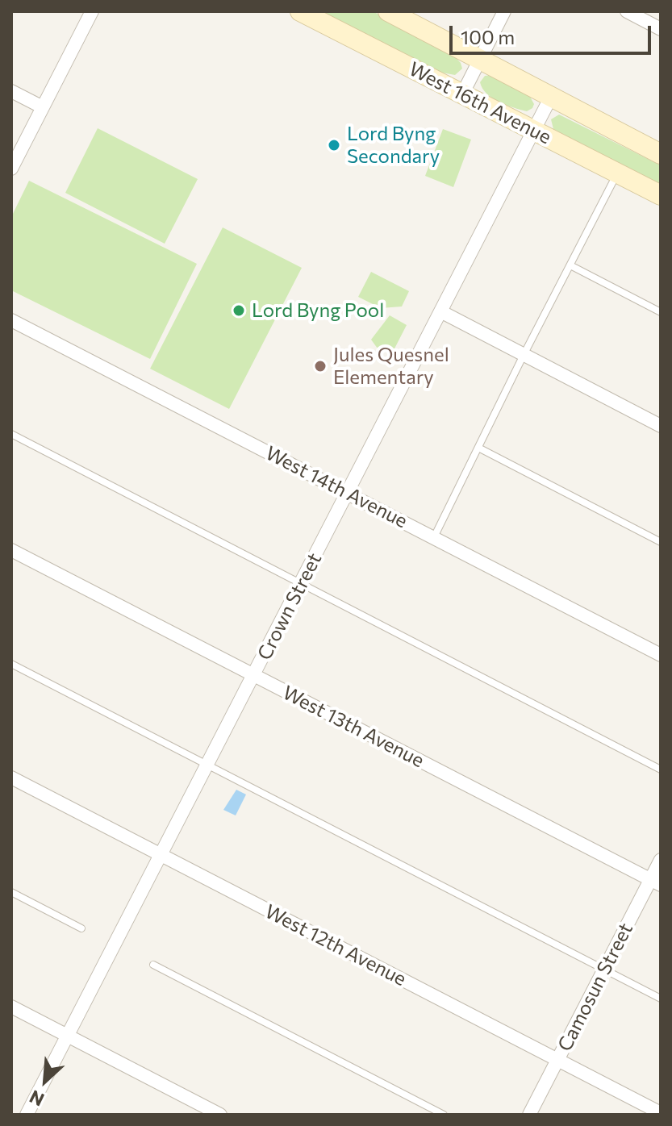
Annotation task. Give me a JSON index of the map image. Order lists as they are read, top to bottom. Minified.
{"streets":{"main road":["West 16th Avenue"],"street":["West 14th Avenue","Crown Street","West 13th Avenue","West 12th Avenue","Camosun Street"]},"crossings":[["West 16th Avenue","Crown Street"],["West 14th Avenue","Crown Street"],["Crown Street","West 13th Avenue"],["Crown Street","West 12th Avenue"],["West 13th Avenue","Camosun Street"],["West 12th Avenue","Camosun Street"]],"places":["Lord Byng Secondary","Lord Byng Pool","Jules Quesnel Elementary"],"scale_bar":"100 m","north":"bottom left"}
